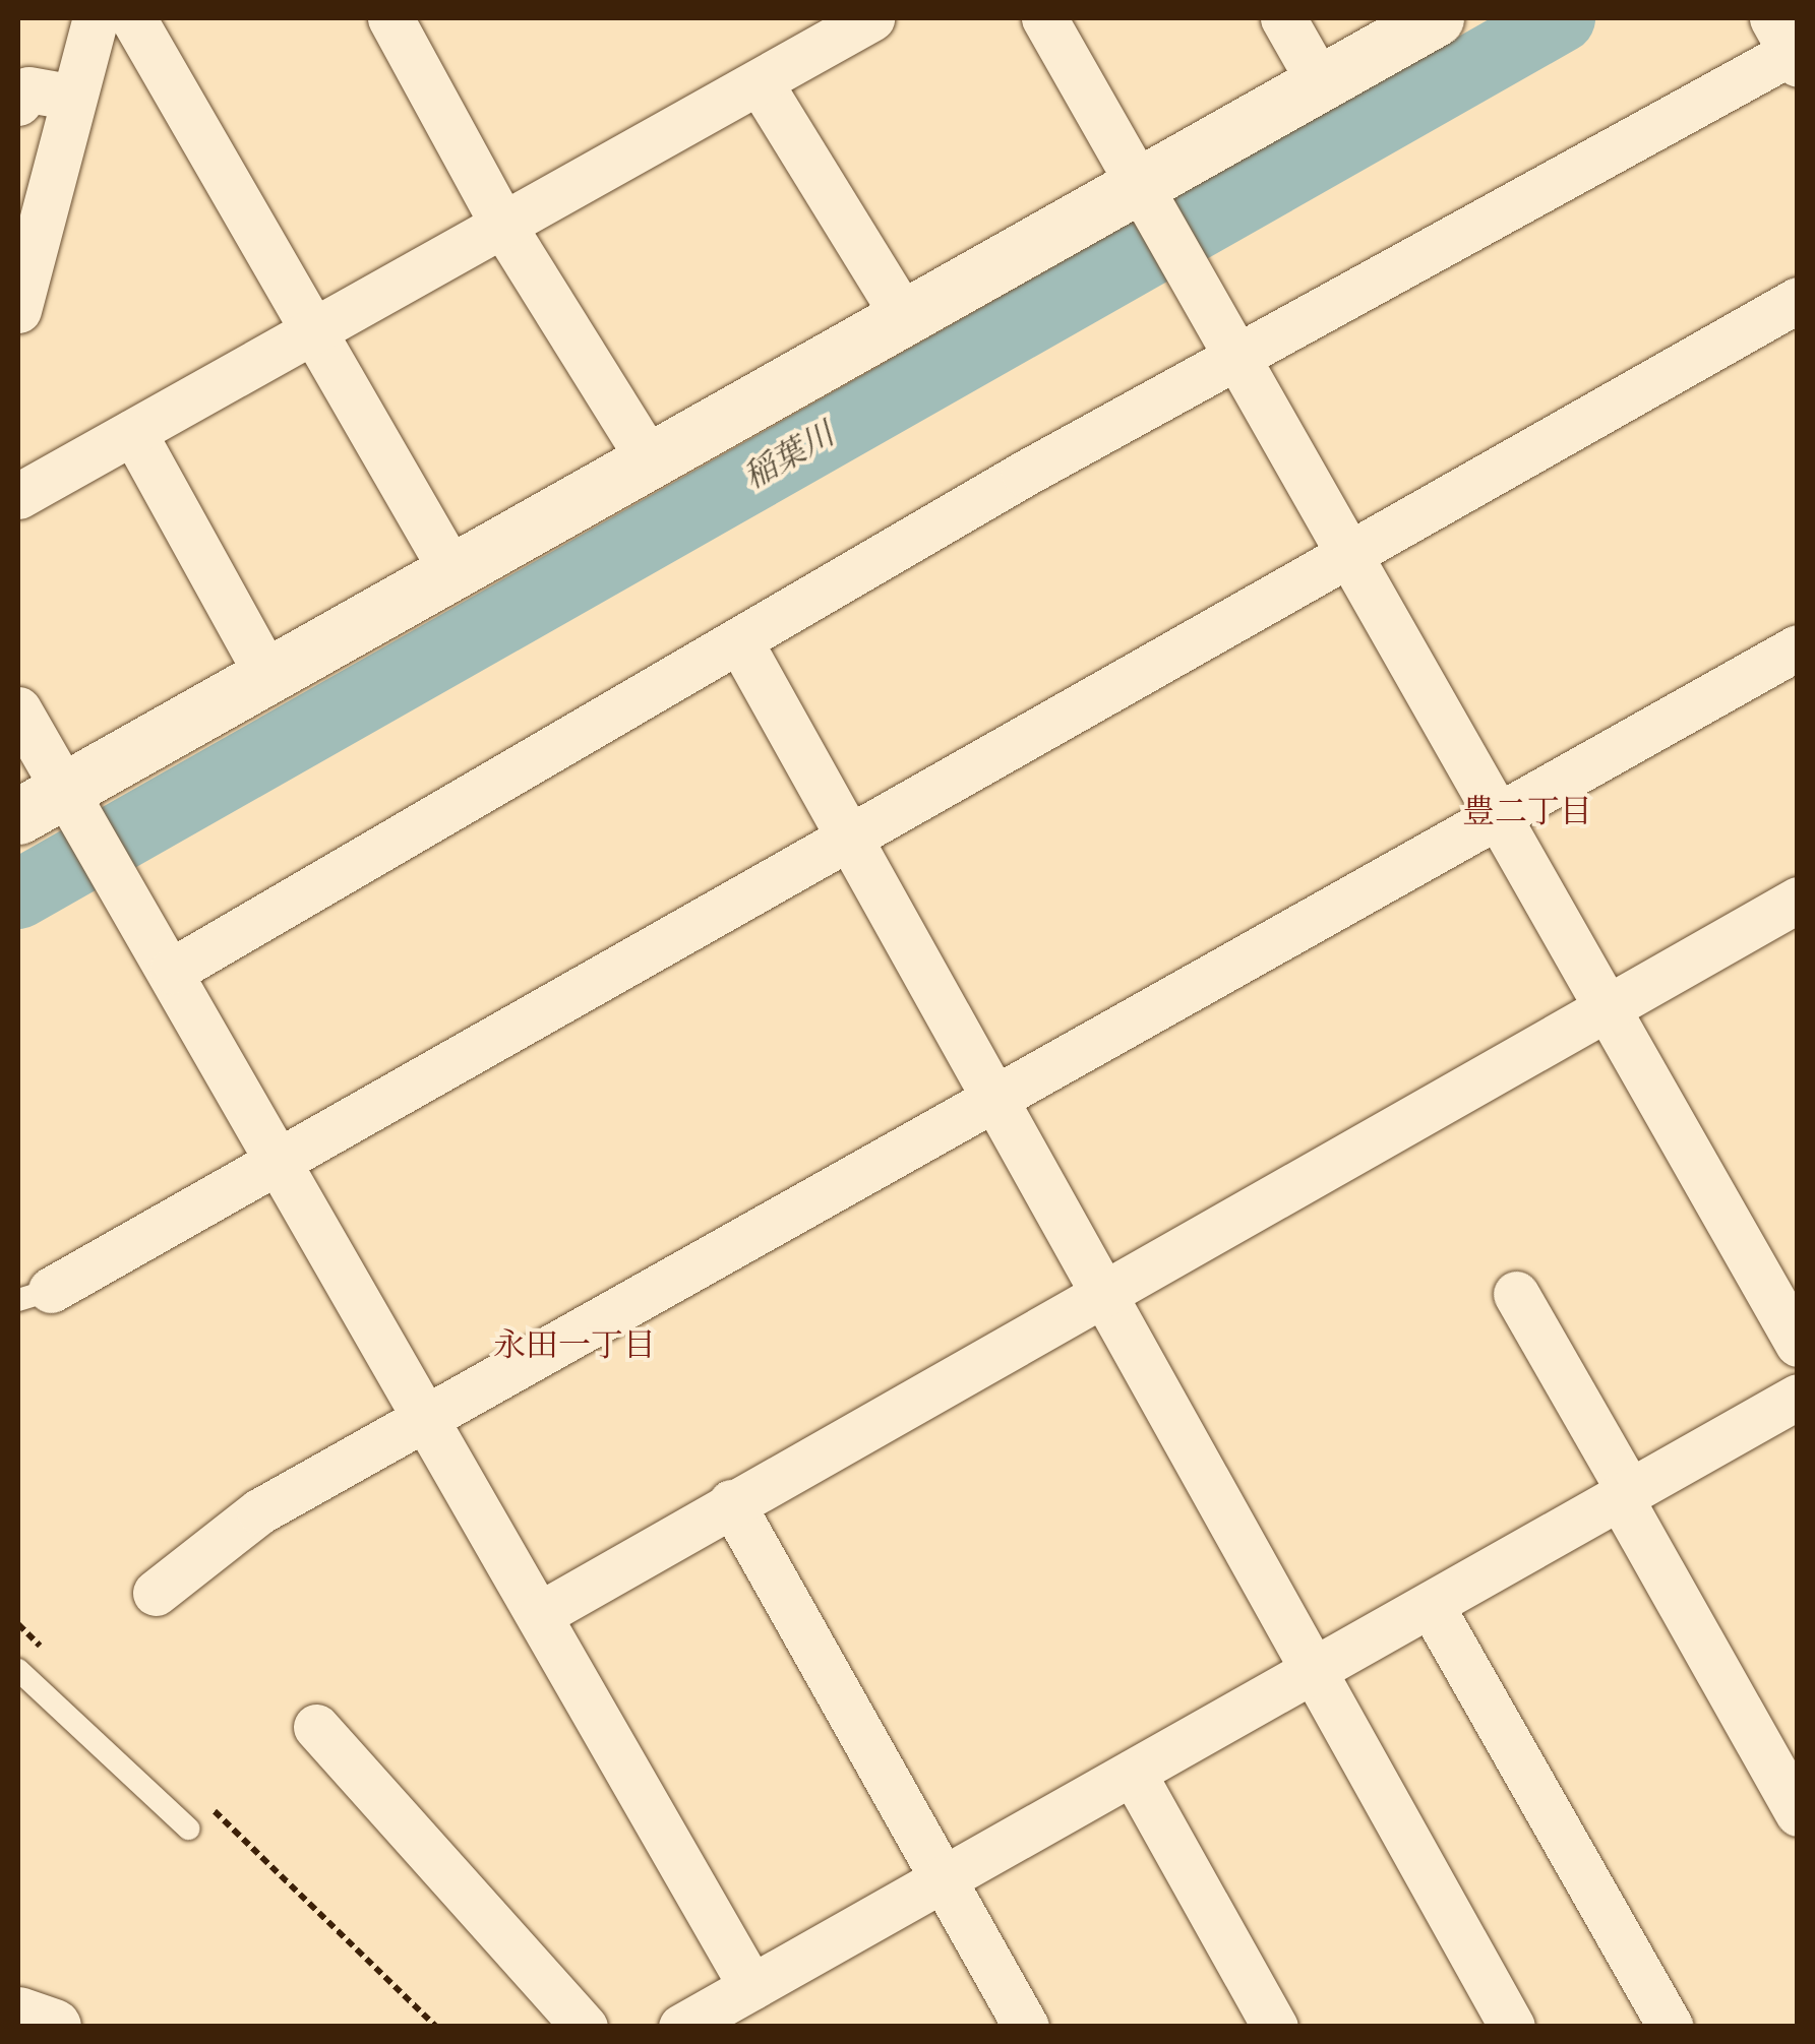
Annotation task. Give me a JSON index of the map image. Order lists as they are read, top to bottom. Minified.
{"districts":["豊二丁目","永田一丁目"],"water":["稲葉川"]}
